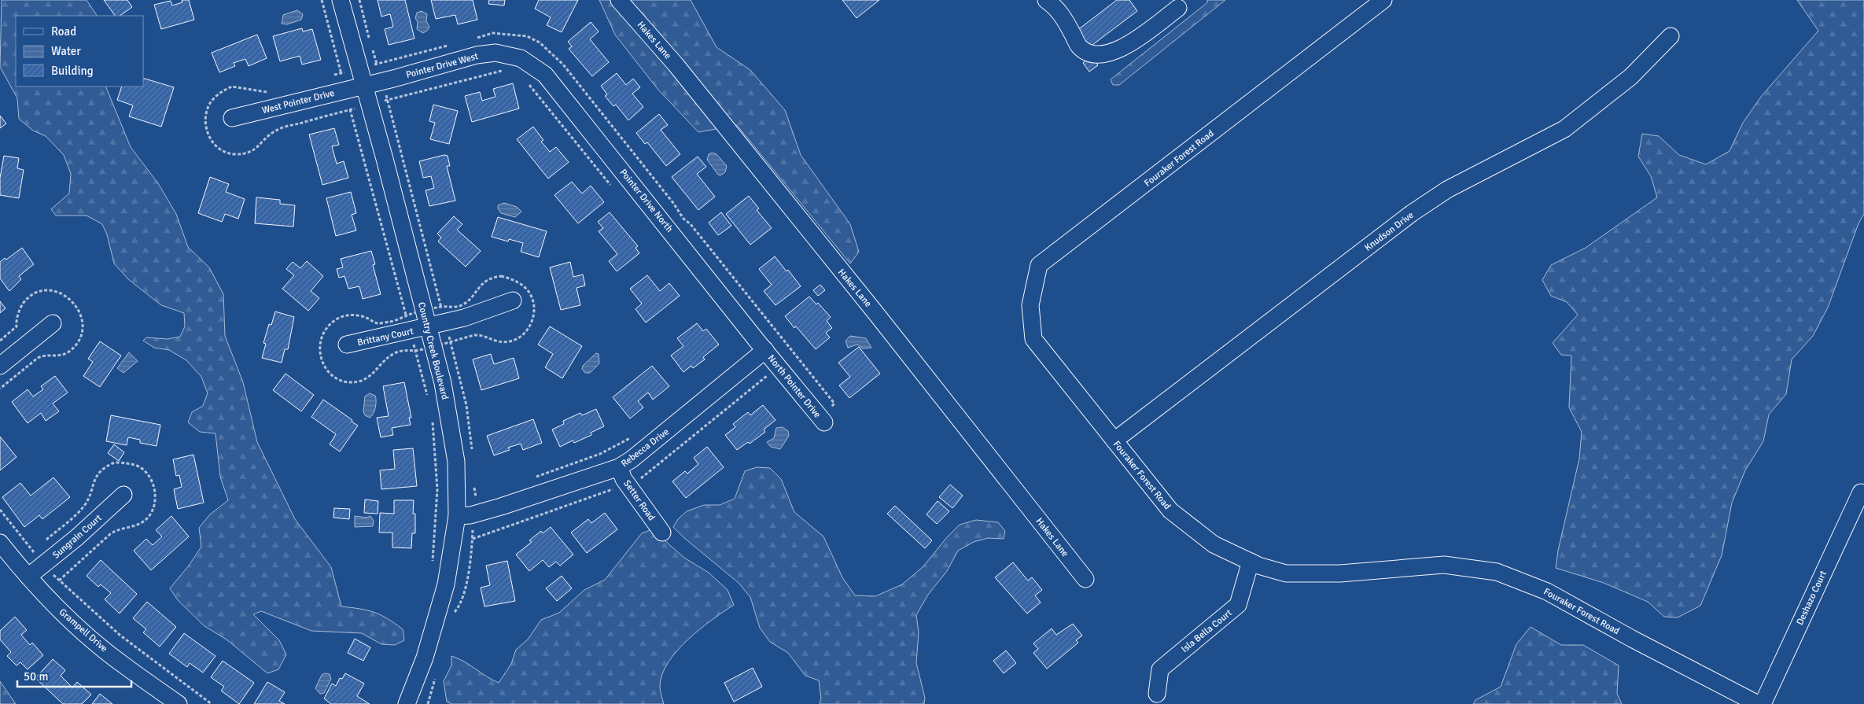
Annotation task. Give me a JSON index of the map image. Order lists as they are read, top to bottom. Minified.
{"streets":{"street":["Hakes Lane","Pointer Drive West","West Pointer Drive","Fouraker Forest Road","Pointer Drive North","Knudson Drive","Brittany Court","Country Creek Boulevard","North Pointer Drive","Rebecca Drive","Setter Road","Sungrain Court","Deshazo Court","Grampell Drive","Isla Bella Court"]},"crossings":[["Pointer Drive West","West Pointer Drive"],["Pointer Drive West","Pointer Drive North"],["Pointer Drive West","Country Creek Boulevard"],["West Pointer Drive","Country Creek Boulevard"],["Fouraker Forest Road","Knudson Drive"],["Fouraker Forest Road","Isla Bella Court"],["Pointer Drive North","North Pointer Drive"],["Pointer Drive North","Rebecca Drive"],["Brittany Court","Country Creek Boulevard"],["Country Creek Boulevard","Rebecca Drive"],["North Pointer Drive","Rebecca Drive"],["Rebecca Drive","Setter Road"],["Sungrain Court","Grampell Drive"]],"legend":["Road","Water","Building"],"scale_bar":"50 m"}
